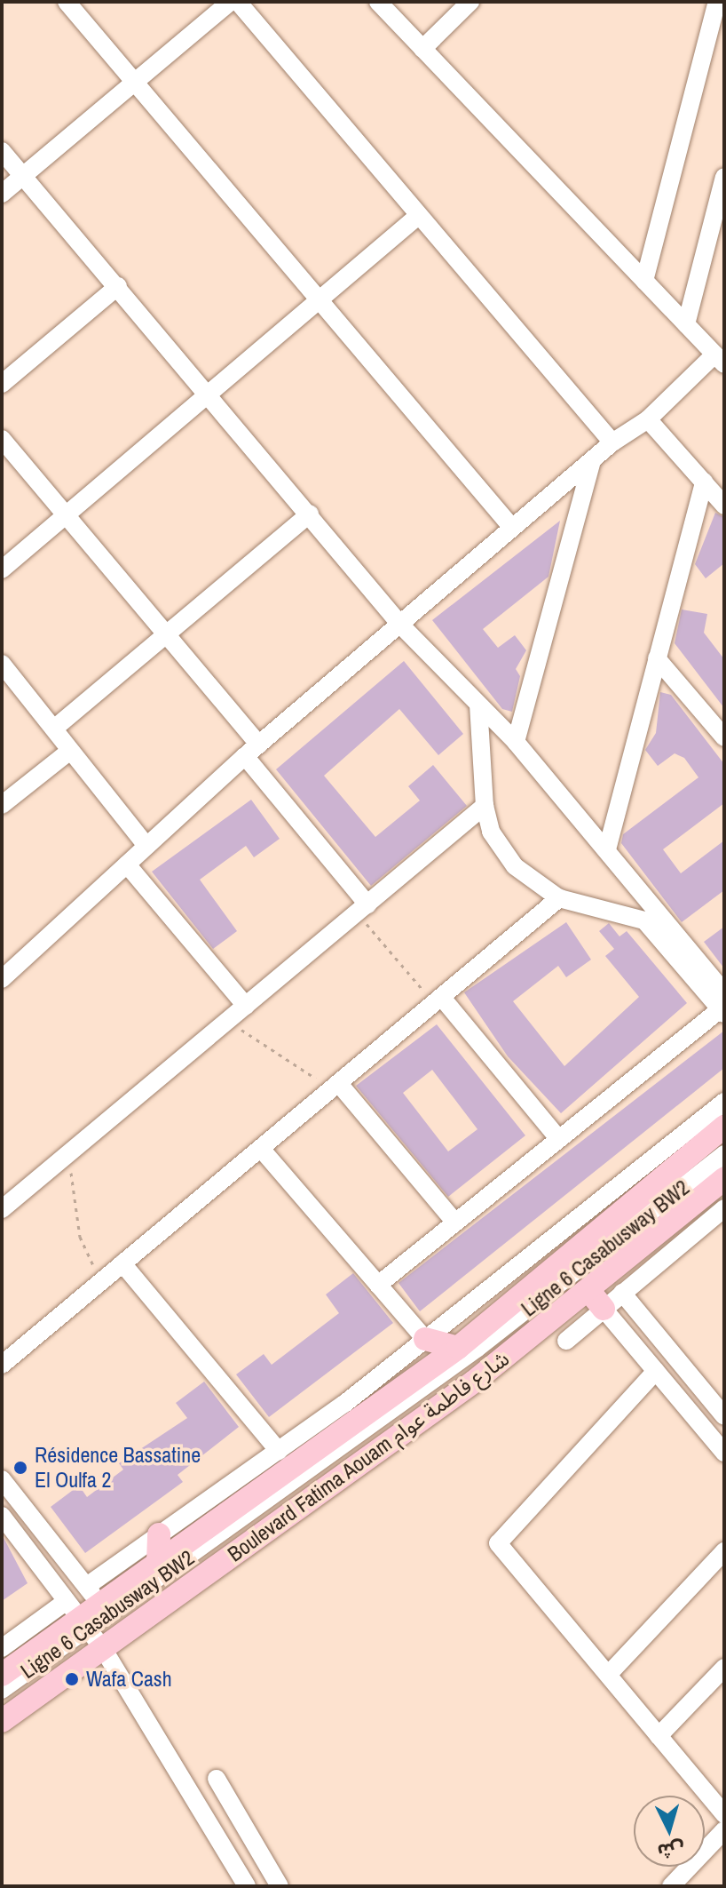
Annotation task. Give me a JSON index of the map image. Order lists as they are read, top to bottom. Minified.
{"streets":{"main road":["Boulevard Fatima Aouam شارع فاطمة عوام"],"street":["Ligne 6 Casabusway BW2"]},"crossings":[["Ligne 6 Casabusway BW2","Boulevard Fatima Aouam شارع فاطمة عوام"]],"places":["Résidence Bassatine El Oulfa 2","Wafa Cash"],"north":"bottom"}
